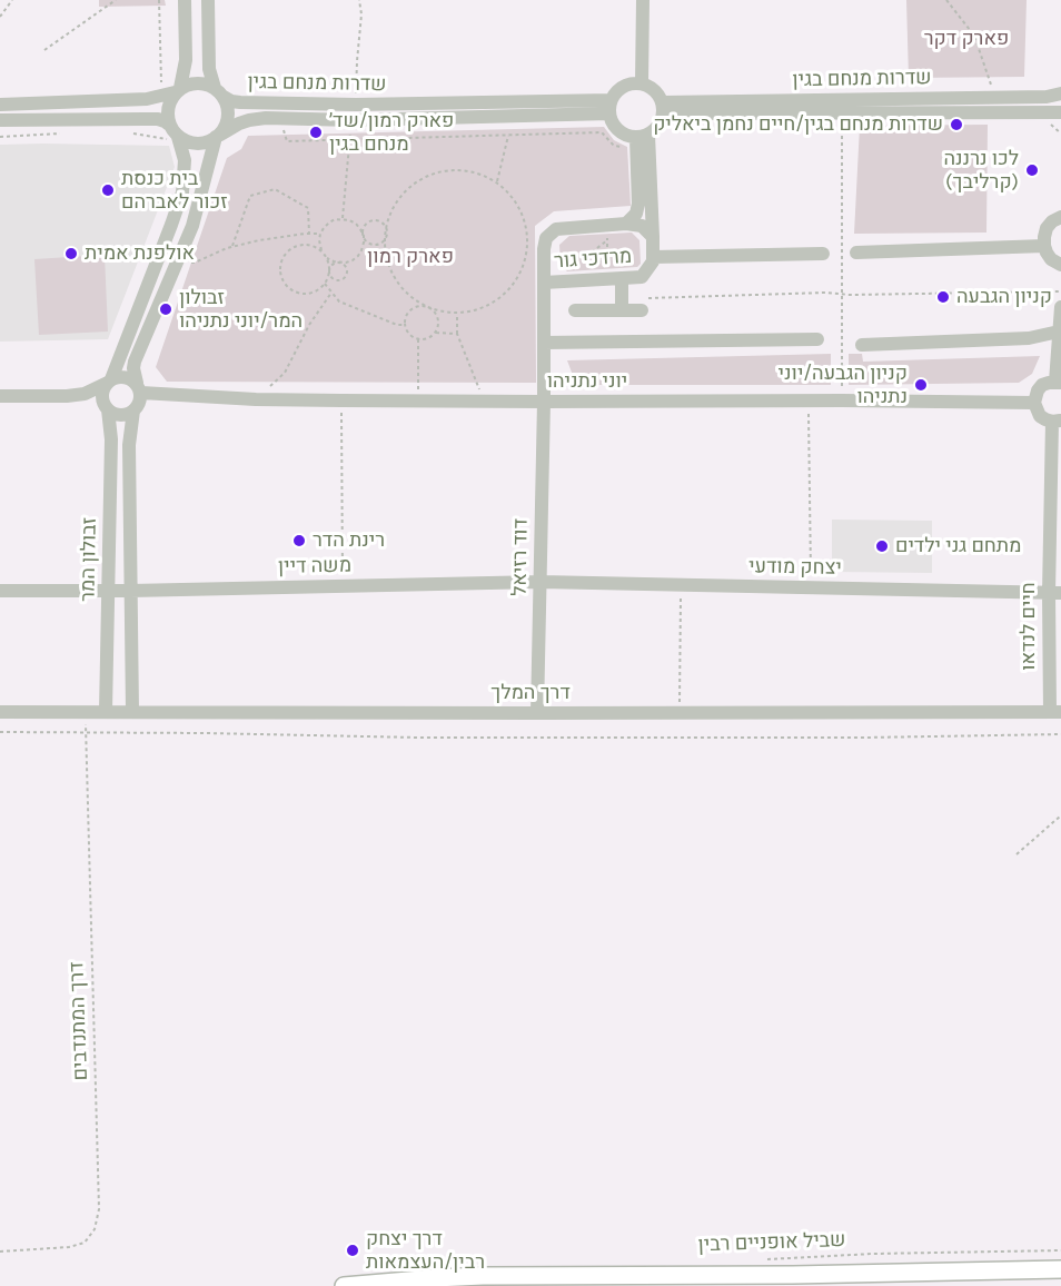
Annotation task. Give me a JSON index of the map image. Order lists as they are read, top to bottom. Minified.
{"streets":{"street":["שדרות מנחם בגין","מרדכי גור","יוני נתניהו","דוד רזיאל","זבולון המר","משה דיין","יצחק מודעי","חיים לנדאו","דרך המלך"],"path":["דרך המתנדבים","שביל אופניים רבין"]},"crossings":[["שדרות מנחם בגין","מרדכי גור"],["מרדכי גור","יוני נתניהו"],["מרדכי גור","דוד רזיאל"],["יוני נתניהו","דוד רזיאל"],["יוני נתניהו","זבולון המר"],["דוד רזיאל","משה דיין"],["דוד רזיאל","יצחק מודעי"],["דוד רזיאל","דרך המלך"],["זבולון המר","משה דיין"],["זבולון המר","דרך המלך"],["משה דיין","יצחק מודעי"],["יצחק מודעי","חיים לנדאו"],["חיים לנדאו","דרך המלך"],["דרך המלך","דרך המתנדבים"]],"parks":["פארק דקר","פארק רמון"],"places":["שדרות מנחם בגין/חיים נחמן ביאליק","פארק רמון/שד׳ מנחם בגין","לכו נרננה (קרליבך)","בית כנסת זכור לאברהם","אולפנת אמית","קניון הגבעה","זבולון המר/יוני נתניהו","קניון הגבעה/יוני נתניהו","רינת הדר","מתחם גני ילדים","דרך יצחק רבין/העצמאות"]}
